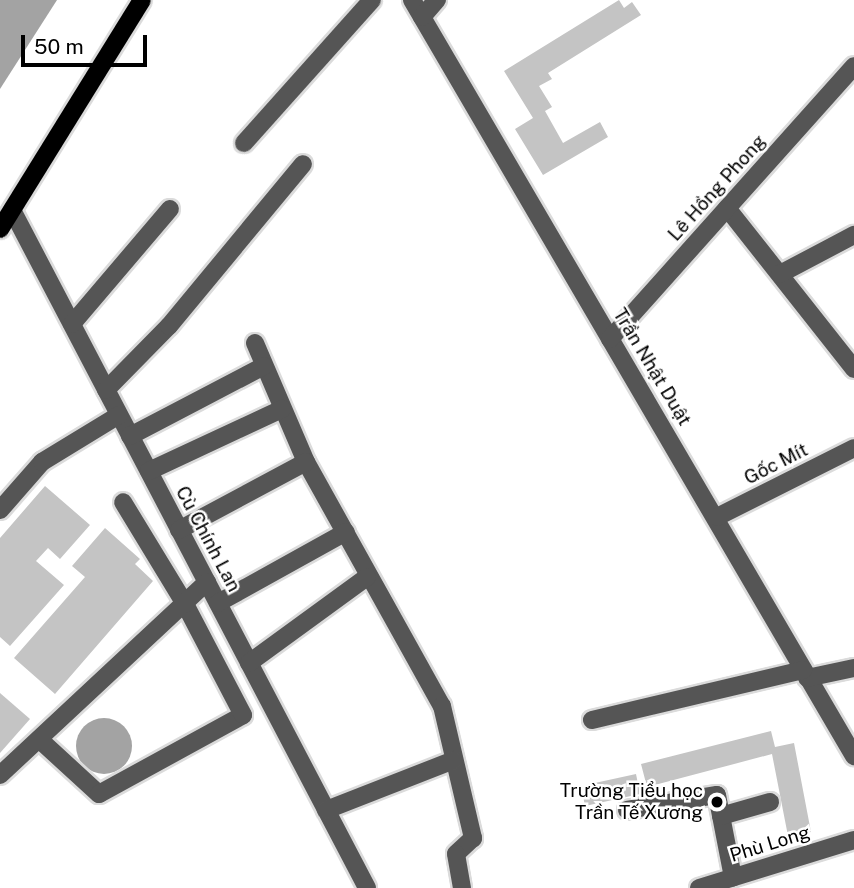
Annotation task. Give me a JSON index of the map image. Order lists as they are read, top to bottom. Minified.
{"streets":{"street":["Lê Hồng Phong","Trần Nhật Duật","Gốc Mít","Cù Chính Lan","Phù Long"]},"crossings":[["Lê Hồng Phong","Trần Nhật Duật"],["Trần Nhật Duật","Gốc Mít"]],"places":["Trường Tiểu học Trần Tế Xương"],"scale_bar":"50 m"}
